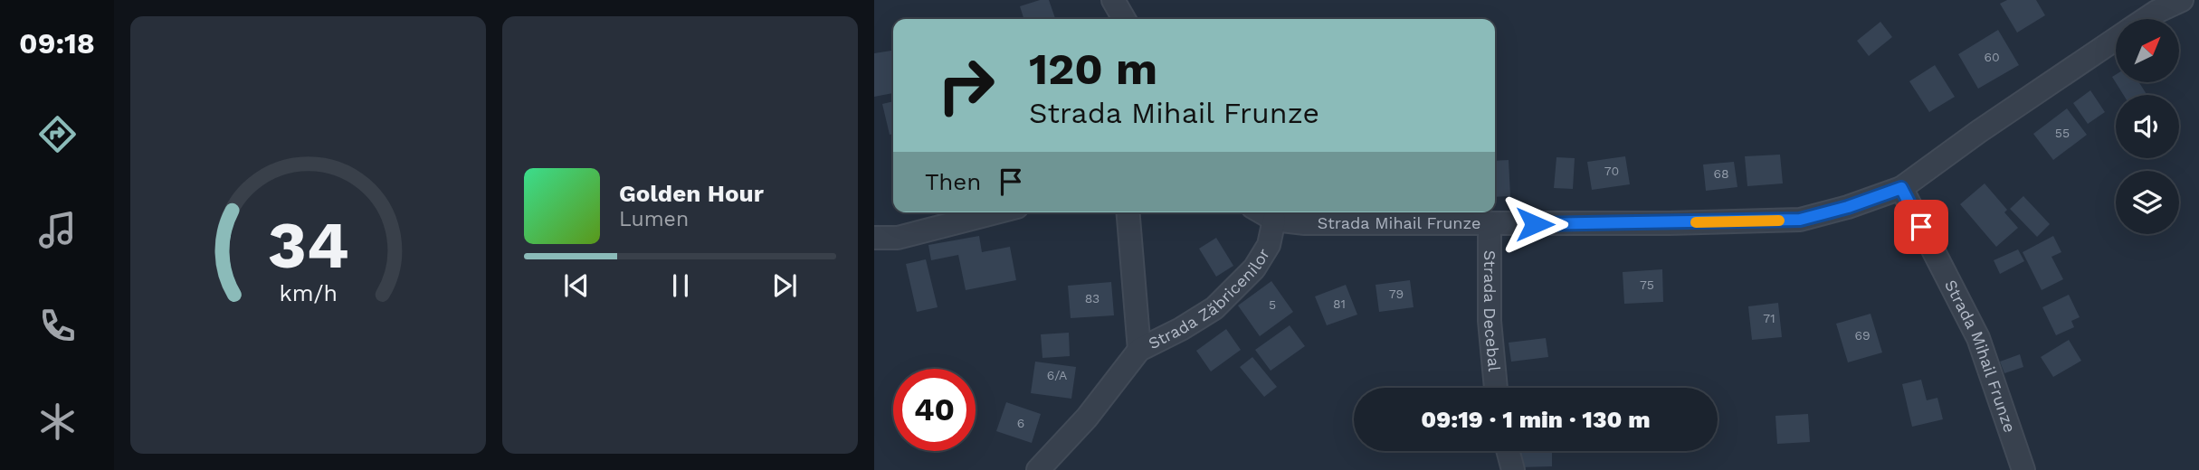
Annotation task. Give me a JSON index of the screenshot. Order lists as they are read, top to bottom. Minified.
{"streets":{"street":["Strada Mihail Frunze","Strada Zăbricenilor","Strada Decebal"]},"crossings":[["Strada Mihail Frunze","Strada Zăbricenilor"],["Strada Mihail Frunze","Strada Decebal"]],"house_numbers":["60","55","70","68","75","79","83","81","5","71","69","6/A","6"],"north":"top right","page":{"tabs":"09:18","turn":["120 m","Strada Mihail Frunze"],"then":"Then","song":["Golden Hour","Lumen"],"limit":"40","trip":"09:19 · 1 min · 130 m","gauge":["34","km/h"]}}
